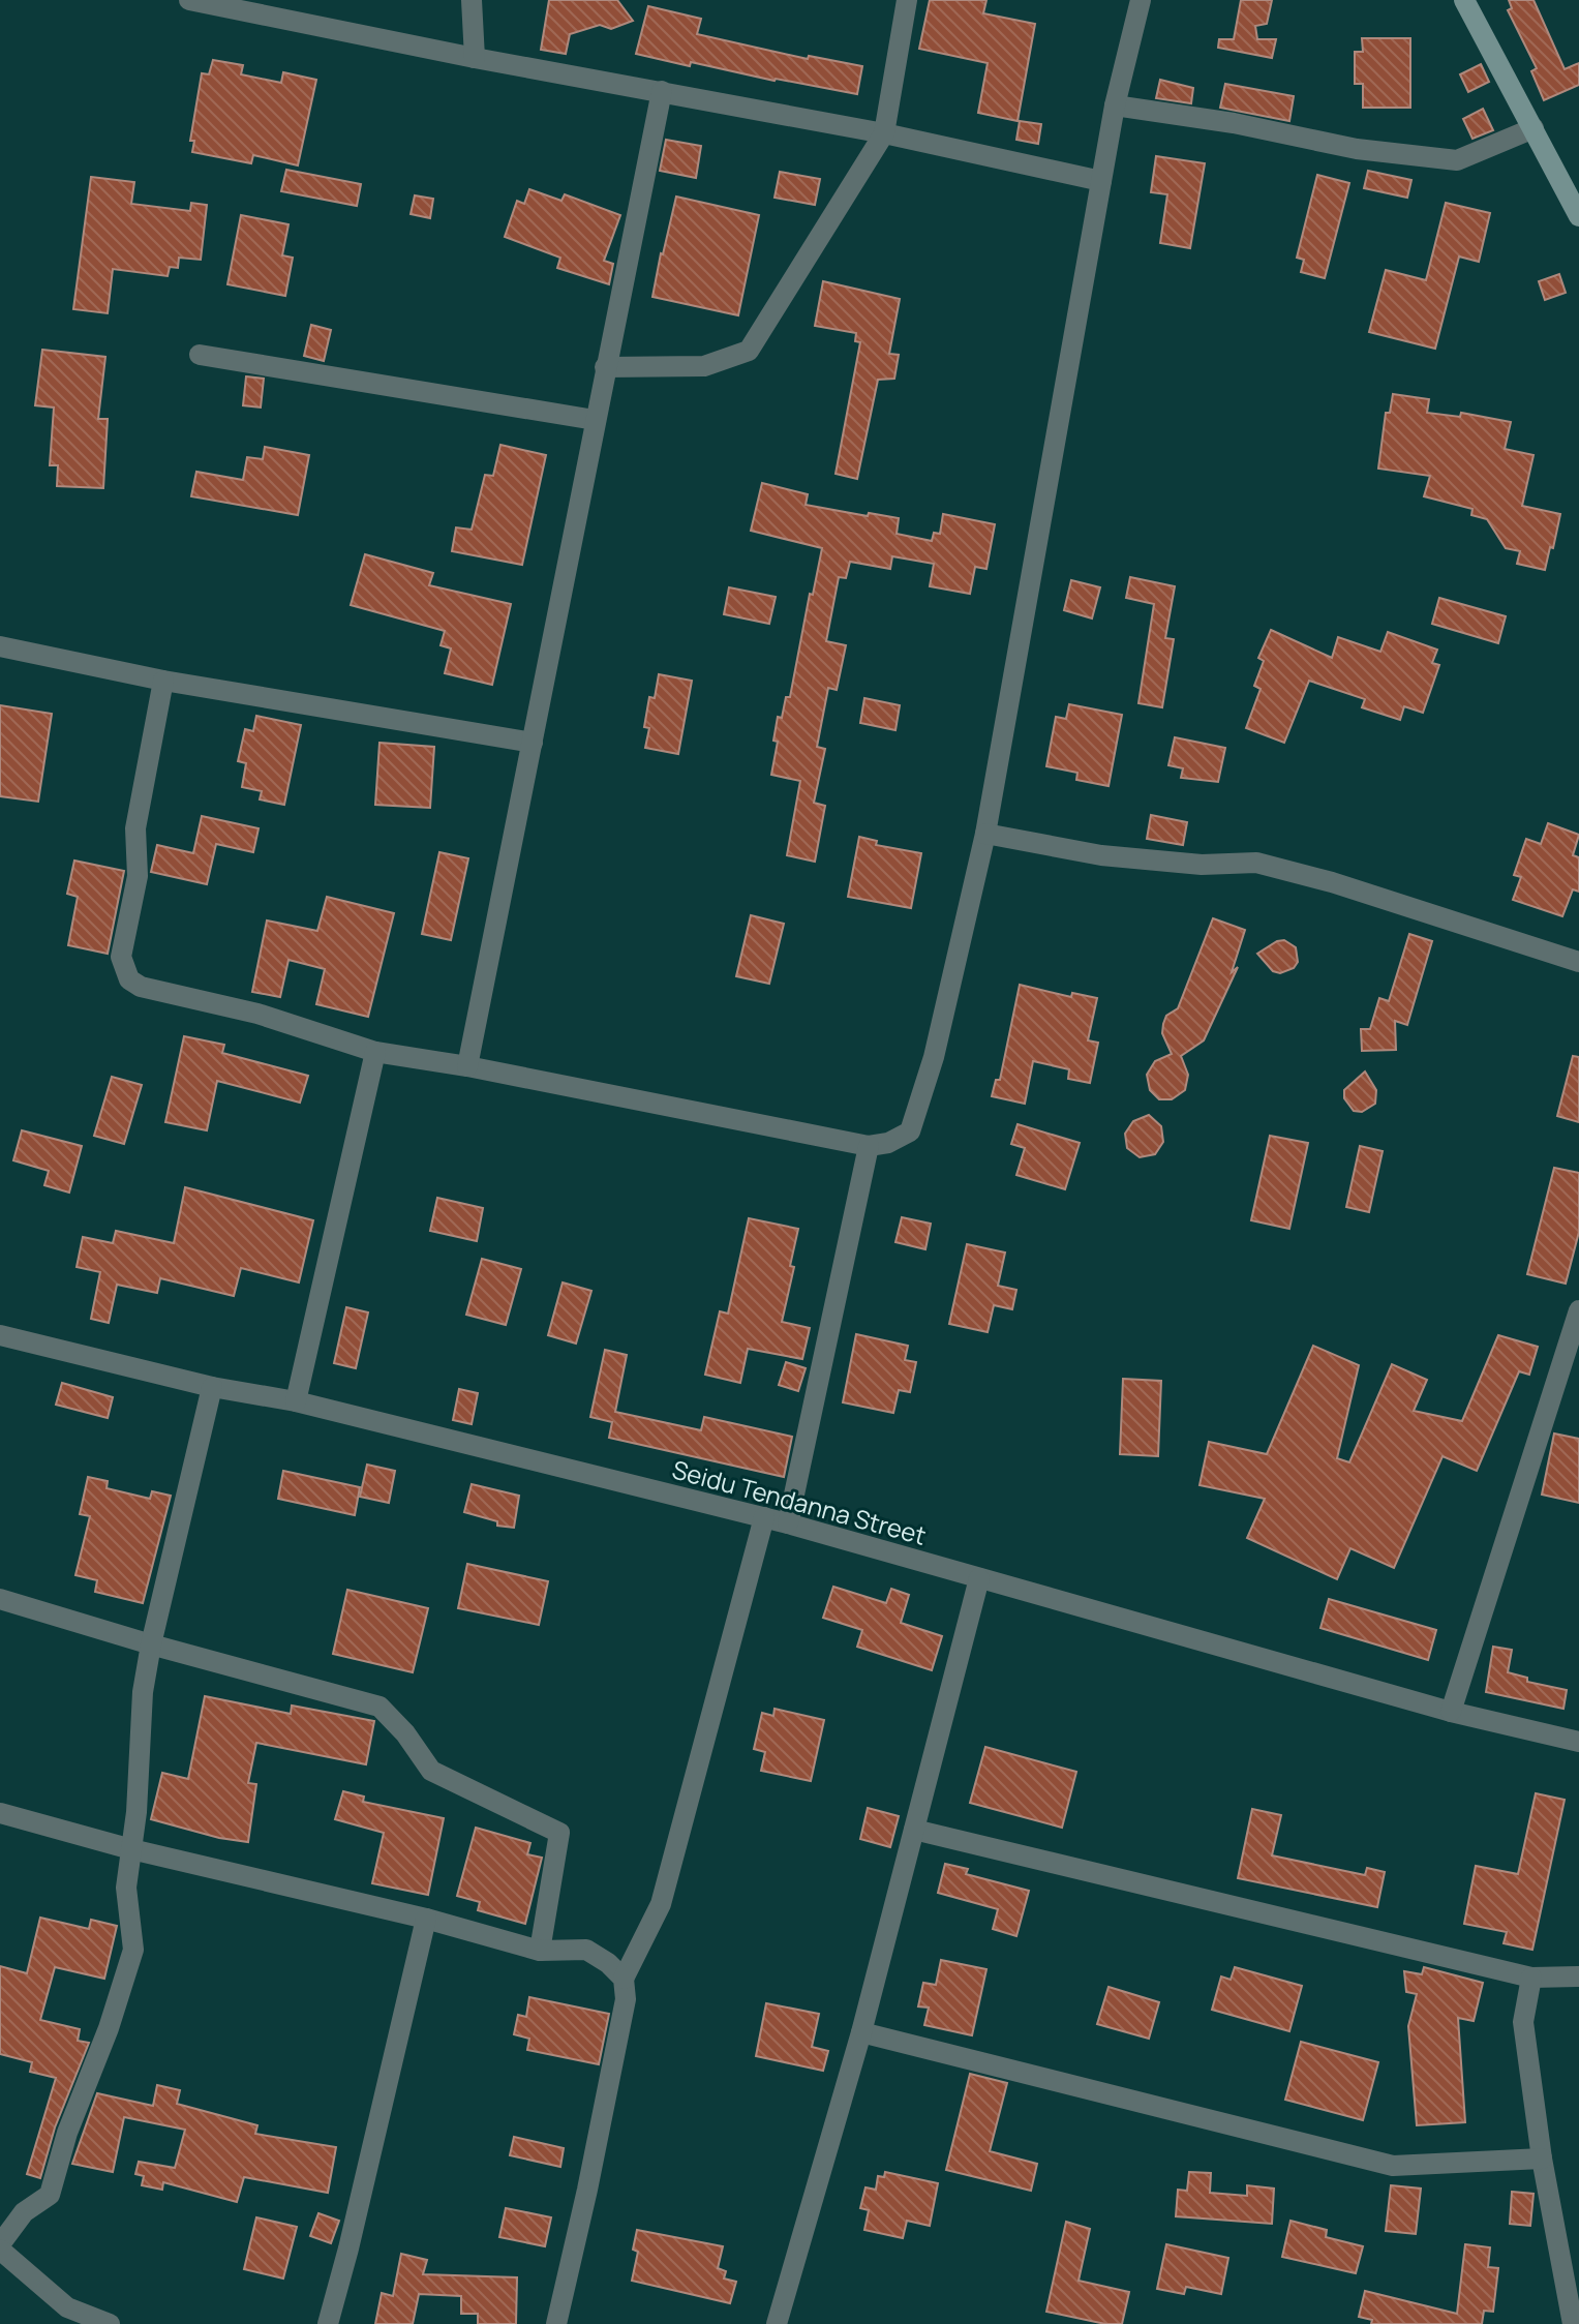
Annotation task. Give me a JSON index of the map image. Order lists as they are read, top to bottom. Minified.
{"streets":{"street":["Seidu Tendanna Street"]}}
